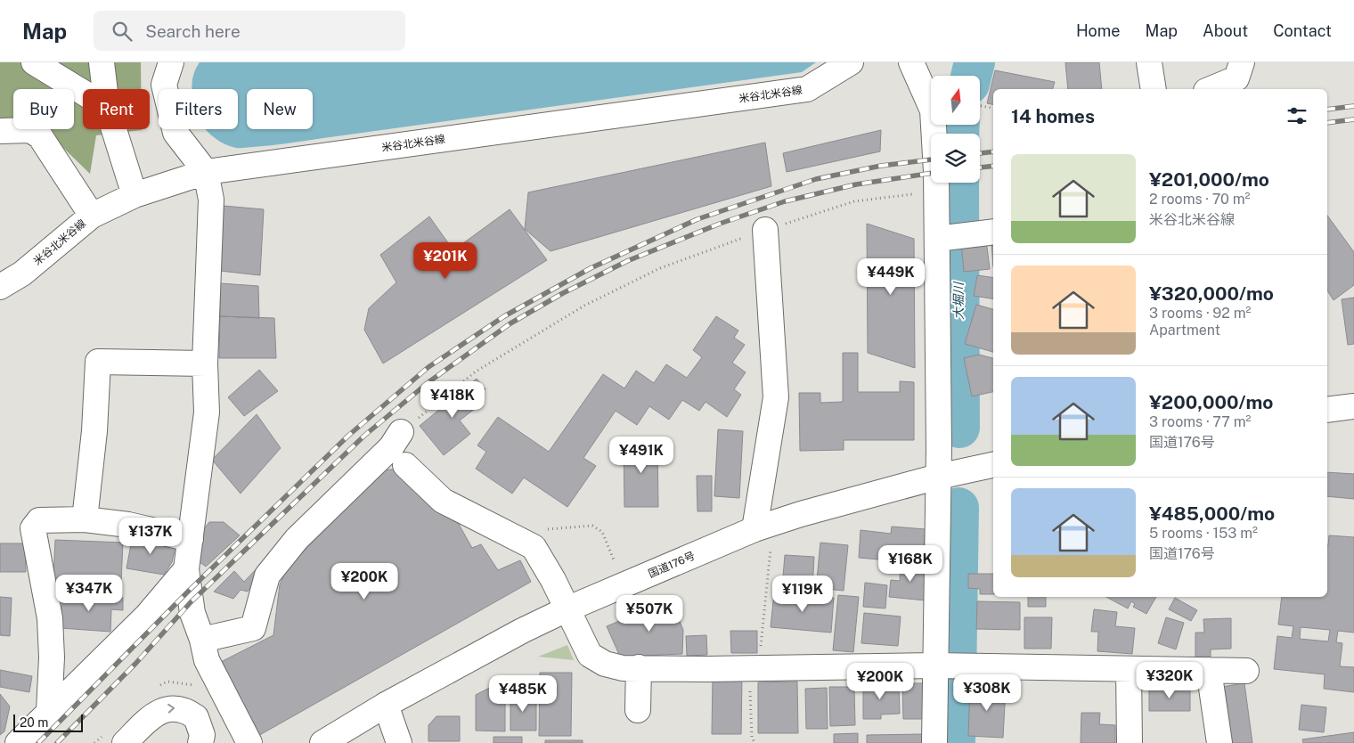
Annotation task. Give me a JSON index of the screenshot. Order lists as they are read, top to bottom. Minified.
{"streets":{"main road":["米谷北米谷線","国道176号"]},"water":["大堀川"],"scale_bar":"20 m","north":"top","page":{"header":"Map","search":"Search here","nav":["Home","Map","About","Contact"],"chip":["Buy","Rent","Filters","New"],"heading":"14 homes","list":[{"name":"¥201,000/mo","note":"2 rooms · 70 m² · 米谷北米谷線"},{"name":"¥320,000/mo","note":"3 rooms · 92 m² · Apartment"},{"name":"¥200,000/mo","note":"3 rooms · 77 m² · 国道176号"},{"name":"¥485,000/mo","note":"5 rooms · 153 m² · 国道176号"}],"price":["¥201K","¥449K","¥418K","¥491K","¥137K","¥168K","¥200K","¥347K","¥119K","¥507K","¥320K","¥200K","¥308K","¥485K"],"scale":"20 m"}}
